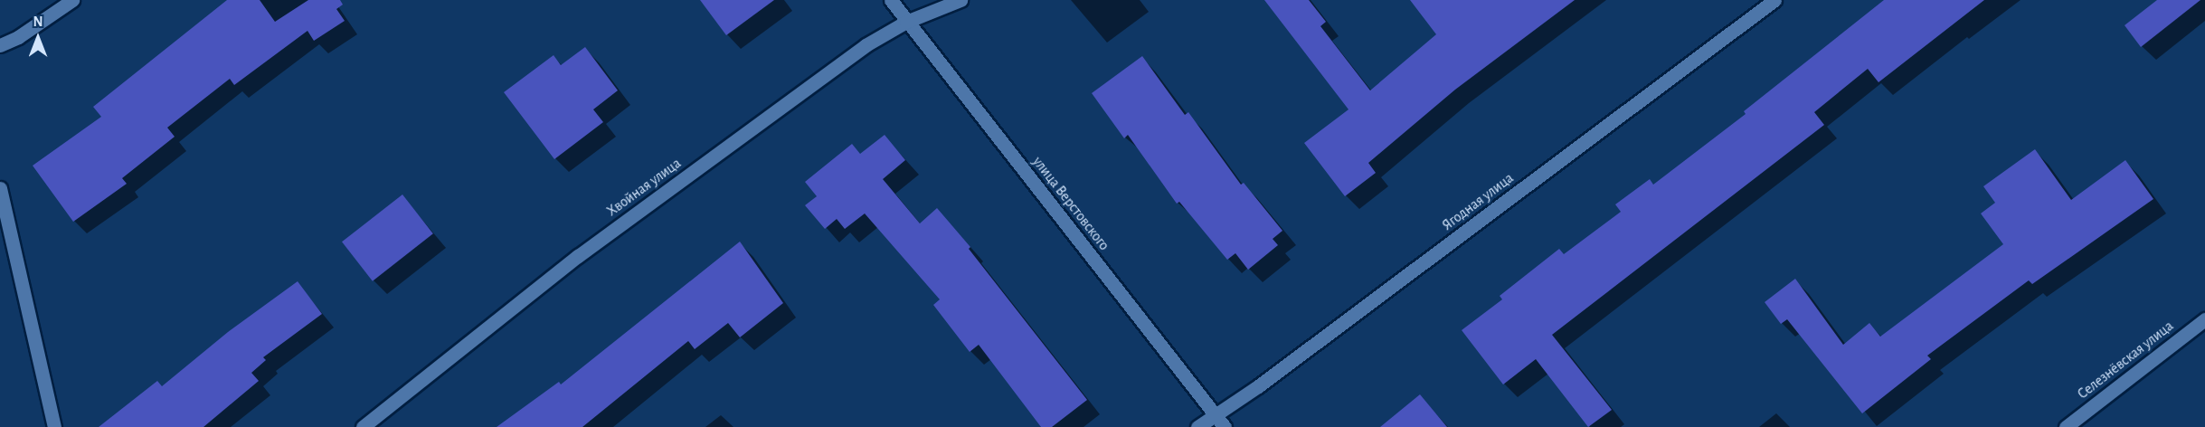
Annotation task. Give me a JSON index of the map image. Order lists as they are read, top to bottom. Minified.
{"streets":{"street":["Хвойная улица","Ягодная улица","улица Верстовского","Селезнёвская улица"]},"crossings":[["Хвойная улица","улица Верстовского"],["Ягодная улица","улица Верстовского"]],"north":"top"}
